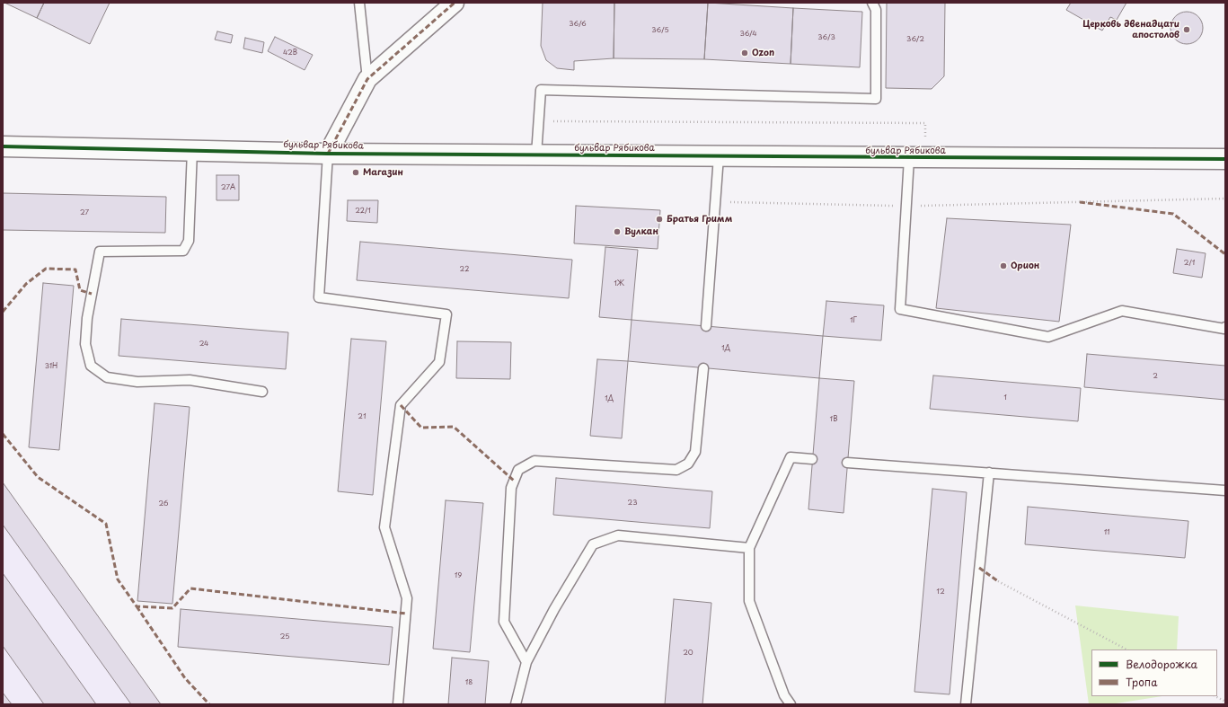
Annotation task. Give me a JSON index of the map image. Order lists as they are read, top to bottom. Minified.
{"streets":{"street":["бульвар Рябикова"]},"places":["Церковь двенадцати апостолов","Ozon","Магазин","Братья Гримм","Вулкан","Орион"],"house_numbers":["36/6","36/5","36/4","36/3","36/2","42В","27А","22/1","27","2/1","22","1Ж","1Г","24","1Д","31Н","2","1","1Д","21","1В","23","26","11","19","12","25","20","18"],"legend":["Велодорожка","Тропа"]}
